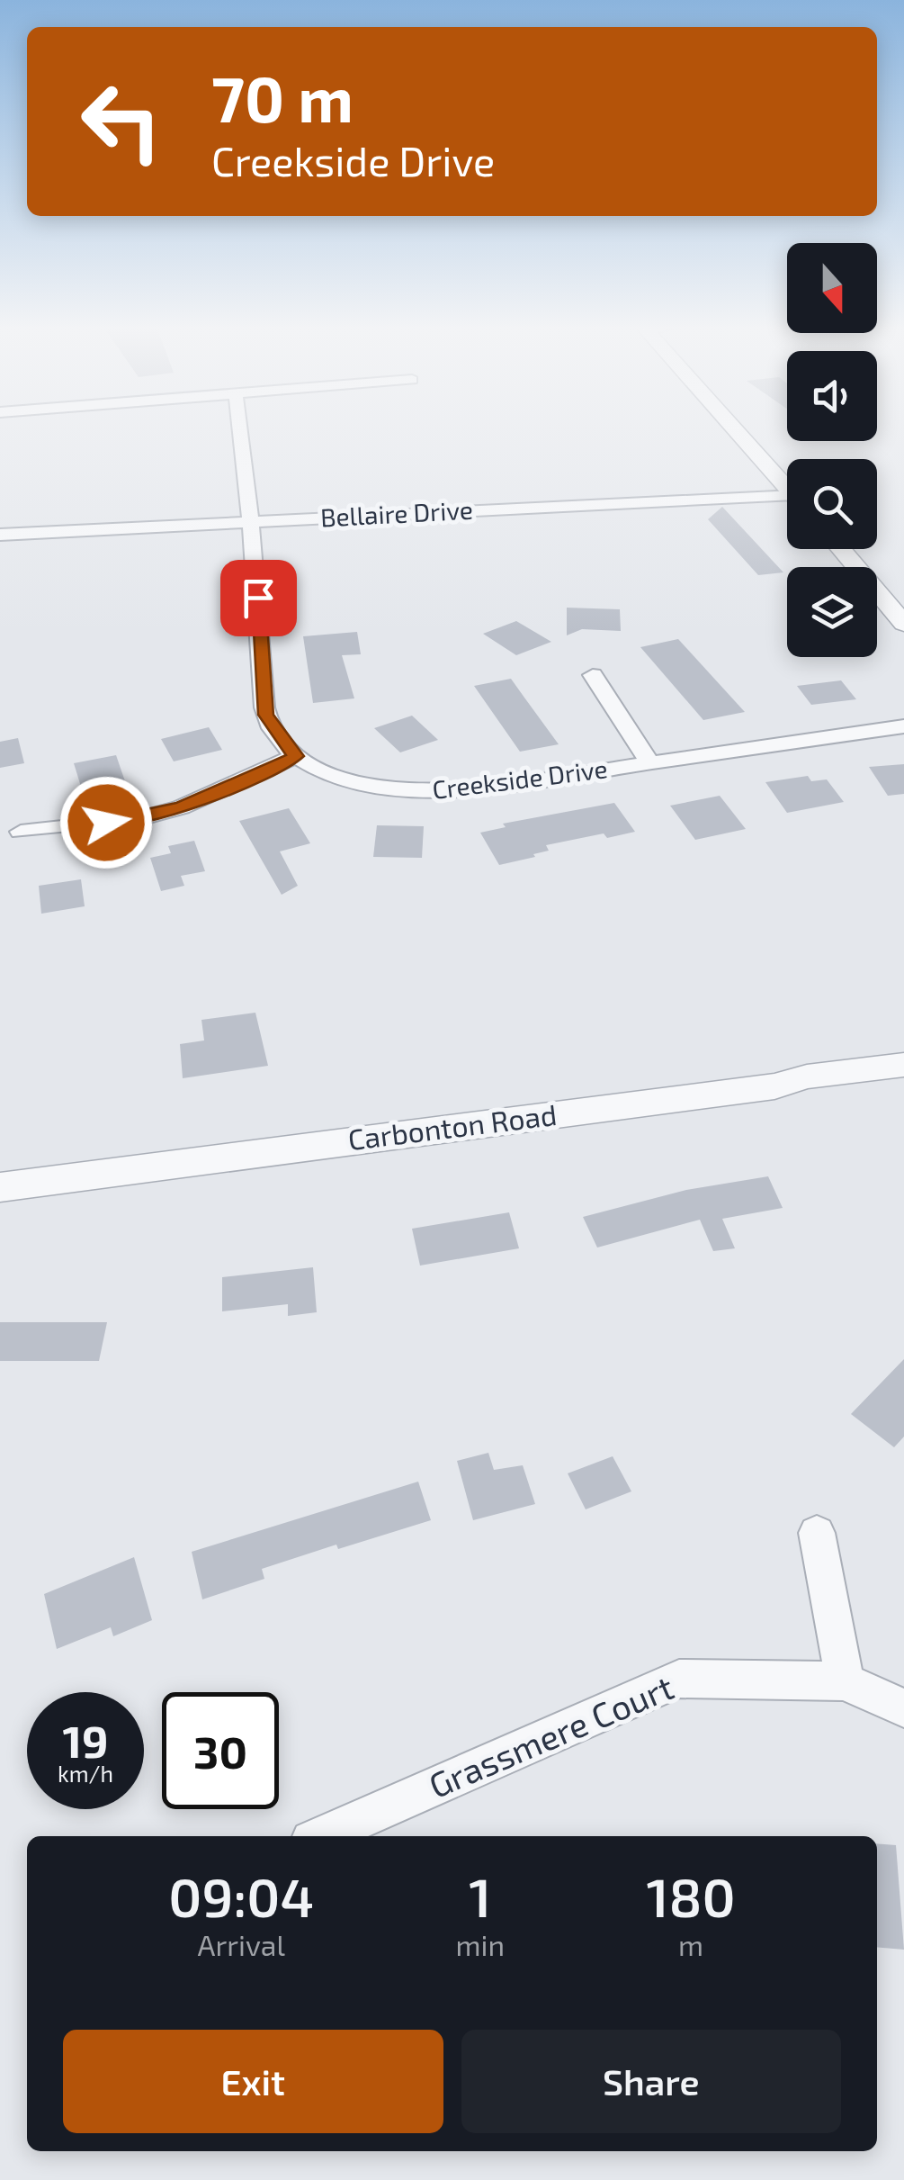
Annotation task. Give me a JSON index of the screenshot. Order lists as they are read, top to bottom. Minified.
{"streets":{"street":["Bellaire Drive","Creekside Drive","Carbonton Road","Grassmere Court"]},"crossings":[["Bellaire Drive","Creekside Drive"]],"north":"bottom","page":{"turn":["70 m","Creekside Drive"],"speed":"19 km/h","limit":"30","eta":["09:04","Arrival","1","min","180","m"],"buttons":["Exit","Share"]}}
